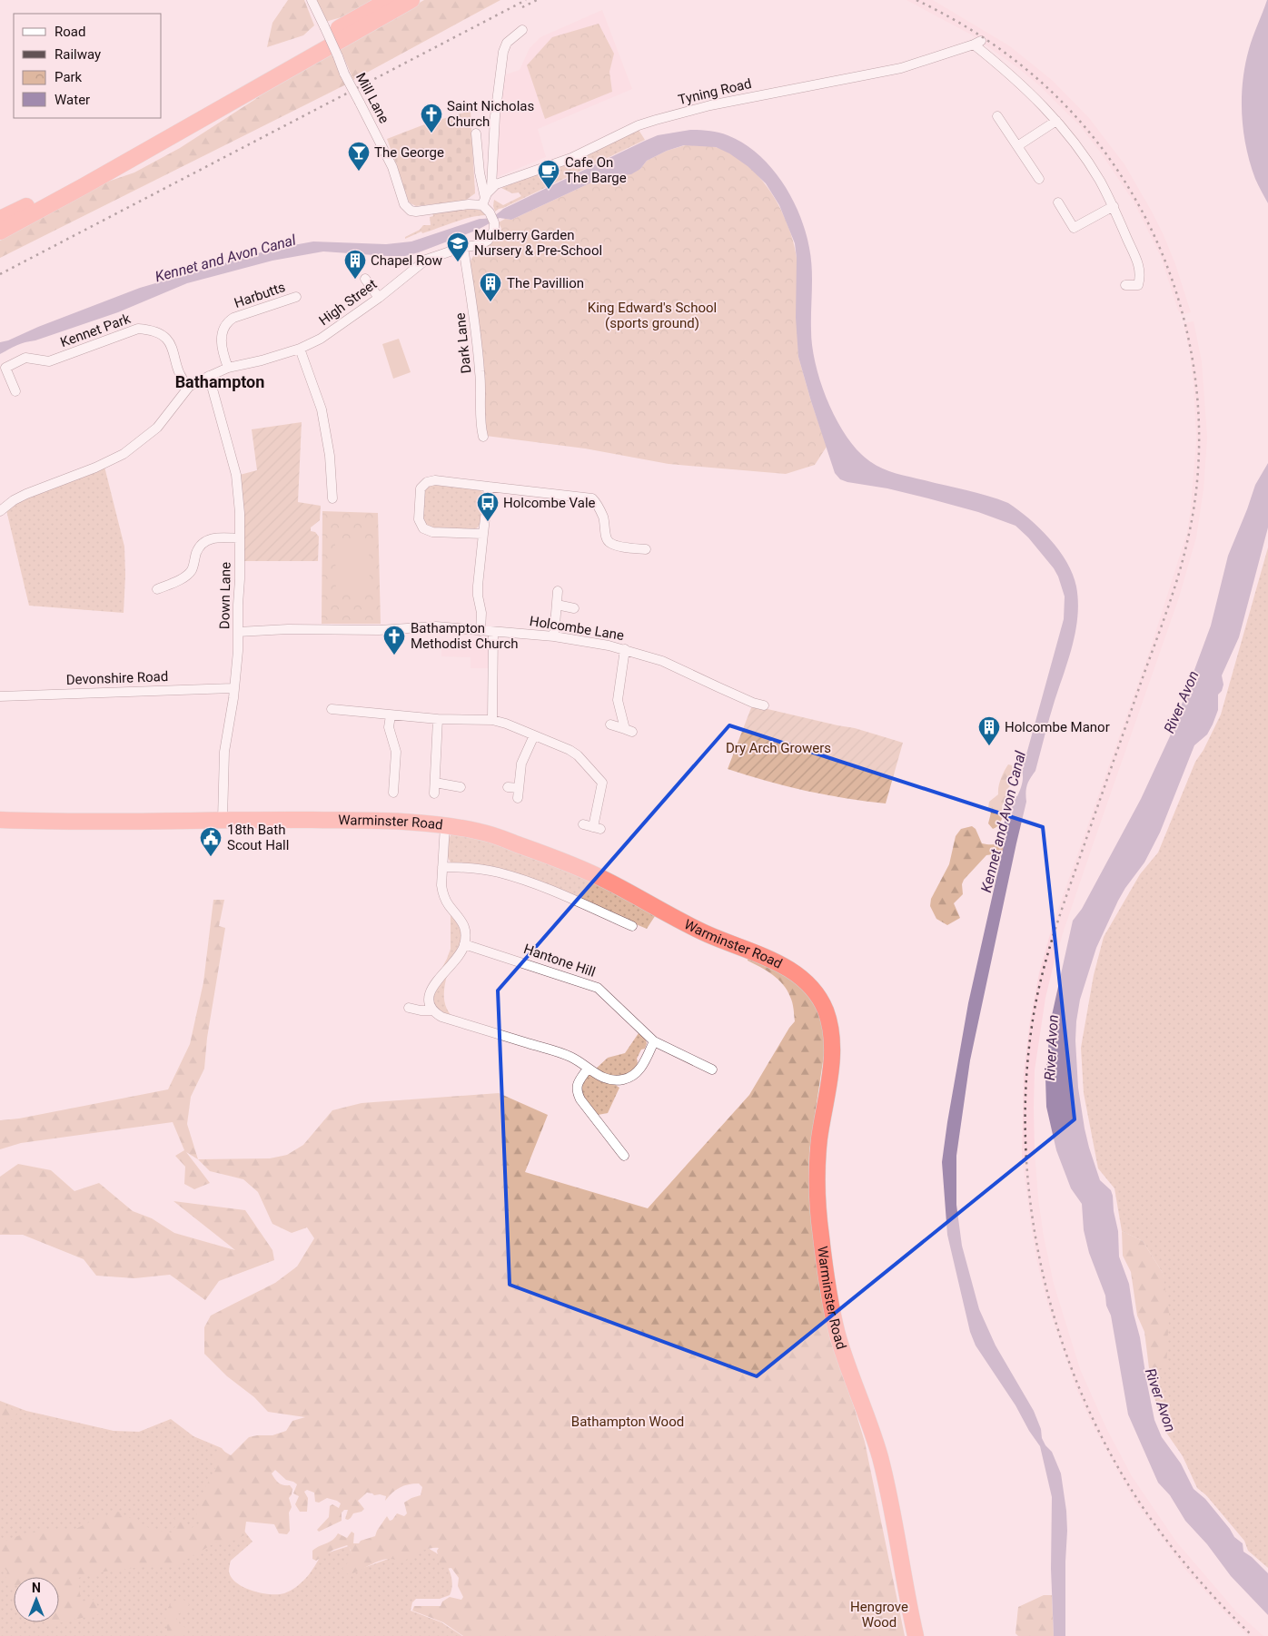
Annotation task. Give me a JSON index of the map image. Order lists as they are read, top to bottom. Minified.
{"streets":{"highway":["Warminster Road"],"street":["Tyning Road","Mill Lane","Harbutts","High Street","Kennet Park","Dark Lane","Down Lane","Holcombe Lane","Devonshire Road","Hantone Hill"]},"crossings":[["Mill Lane","High Street"],["Harbutts","High Street"],["High Street","Kennet Park"],["High Street","Dark Lane"],["High Street","Down Lane"],["Down Lane","Holcombe Lane"],["Down Lane","Devonshire Road"],["Down Lane","Warminster Road"]],"districts":["Bathampton"],"water":["Kennet and Avon Canal","River Avon"],"parks":["King Edward's School (sports ground)","Dry Arch Growers","Bathampton Wood","Hengrove Wood"],"places":{"church":["Saint Nicholas Church","Bathampton Methodist Church"],"bar":["The George"],"cafe":["Cafe On The Barge"],"school or university":["Mulberry Garden Nursery & Pre-School"],"building":["Chapel Row","The Pavillion","Holcombe Manor"],"bus stop":["Holcombe Vale"],"public building":["18th Bath Scout Hall"]},"legend":["Road","Railway","Park","Water"],"north":"top"}
